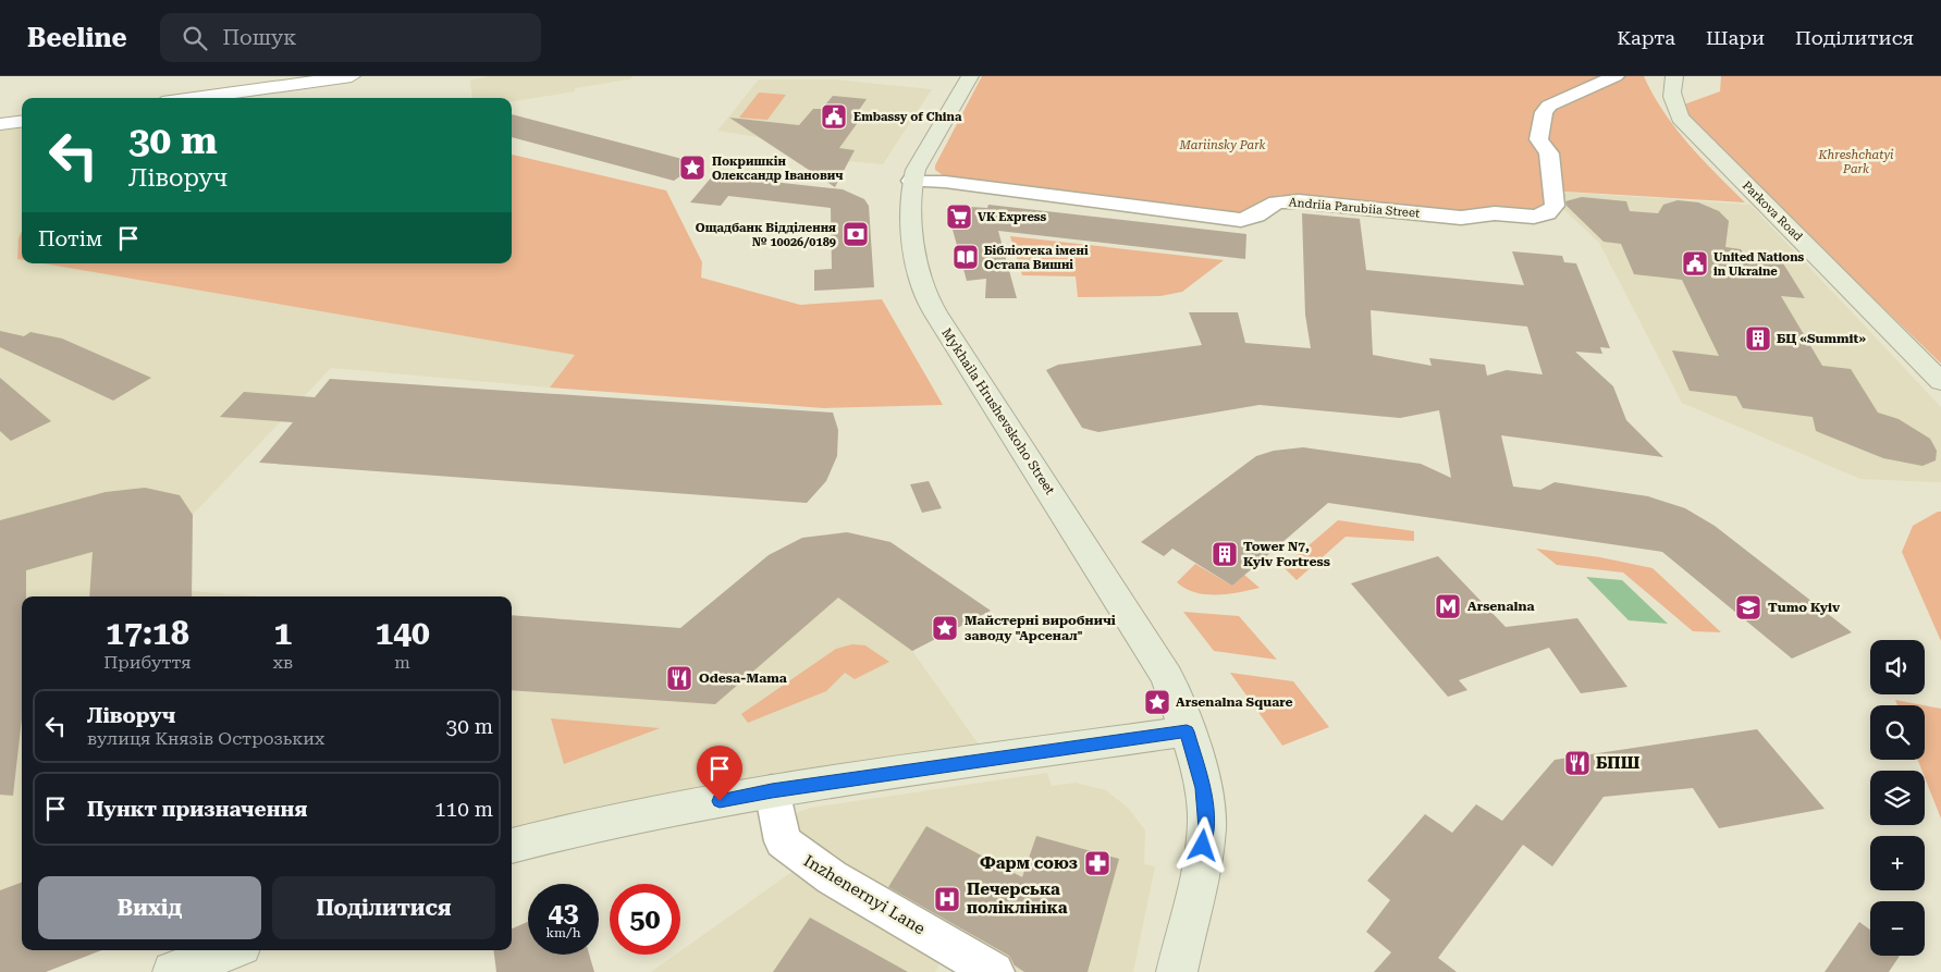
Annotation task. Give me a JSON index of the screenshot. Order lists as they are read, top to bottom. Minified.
{"streets":{"main road":["Parkova Road","Mykhaila Hrushevskoho Street"],"street":["Andriia Parubiia Street","Inzhenernyi Lane"]},"crossings":[["Andriia Parubiia Street","Mykhaila Hrushevskoho Street"]],"parks":["Mariinsky Park","Khreshchatyi Park"],"places":{"public building":["Embassy of China","United Nations in Ukraine"],"place":["Покришкін Олександр Іванович","Майстерні виробничі заводу \"Арсенал\"","Arsenalna Square"],"supermarket":["VK Express"],"bank":["Ощадбанк Відділення № 10026/0189"],"library":["Бібліотека імені Остапа Вишні"],"building":["БЦ «Summit»","Tower N7, Kyiv Fortress"],"metro station":["Arsenalna"],"school or university":["Tumo Kyiv"],"restaurant":["Odesa-Mama","БПШ"],"pharmacy":["Фарм союз"],"hospital":["Печерська поліклініка"]},"page":{"header":"Beeline","search":"Пошук","nav":["Карта","Шари","Поділитися"],"turn":["30 m","Ліворуч"],"then":"Потім","eta":["17:18","Прибуття","1","хв","140","m"],"map_buttons":["+","−"],"list":[{"name":"Ліворуч","note":"вулиця Князів Острозьких","value":"30 m"},{"name":"Пункт призначення","value":"110 m"}],"buttons":["Вихід","Поділитися"],"speed":"43 km/h","limit":"50"}}
